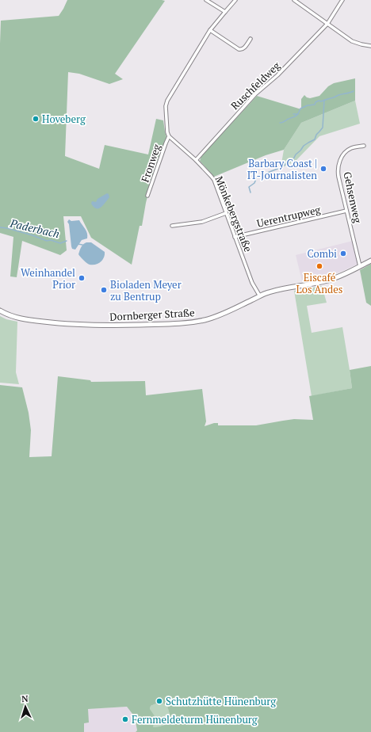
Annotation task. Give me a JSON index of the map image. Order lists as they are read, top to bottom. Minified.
{"streets":{"main road":["Dornberger Straße"],"street":["Ruschfeldweg","Fronweg","Gehsenweg","Mönkebergstraße","Uerentrupweg"]},"crossings":[["Ruschfeldweg","Mönkebergstraße"],["Fronweg","Mönkebergstraße"],["Gehsenweg","Uerentrupweg"],["Gehsenweg","Dornberger Straße"],["Mönkebergstraße","Uerentrupweg"],["Mönkebergstraße","Dornberger Straße"]],"water":["Paderbach"],"places":["Hoveberg","Barbary Coast | IT-Journalisten","Combi","Eiscafé Los Andes","Weinhandel Prior","Bioladen Meyer zu Bentrup","Schutzhütte Hünenburg","Fernmeldeturm Hünenburg"],"north":"top"}
